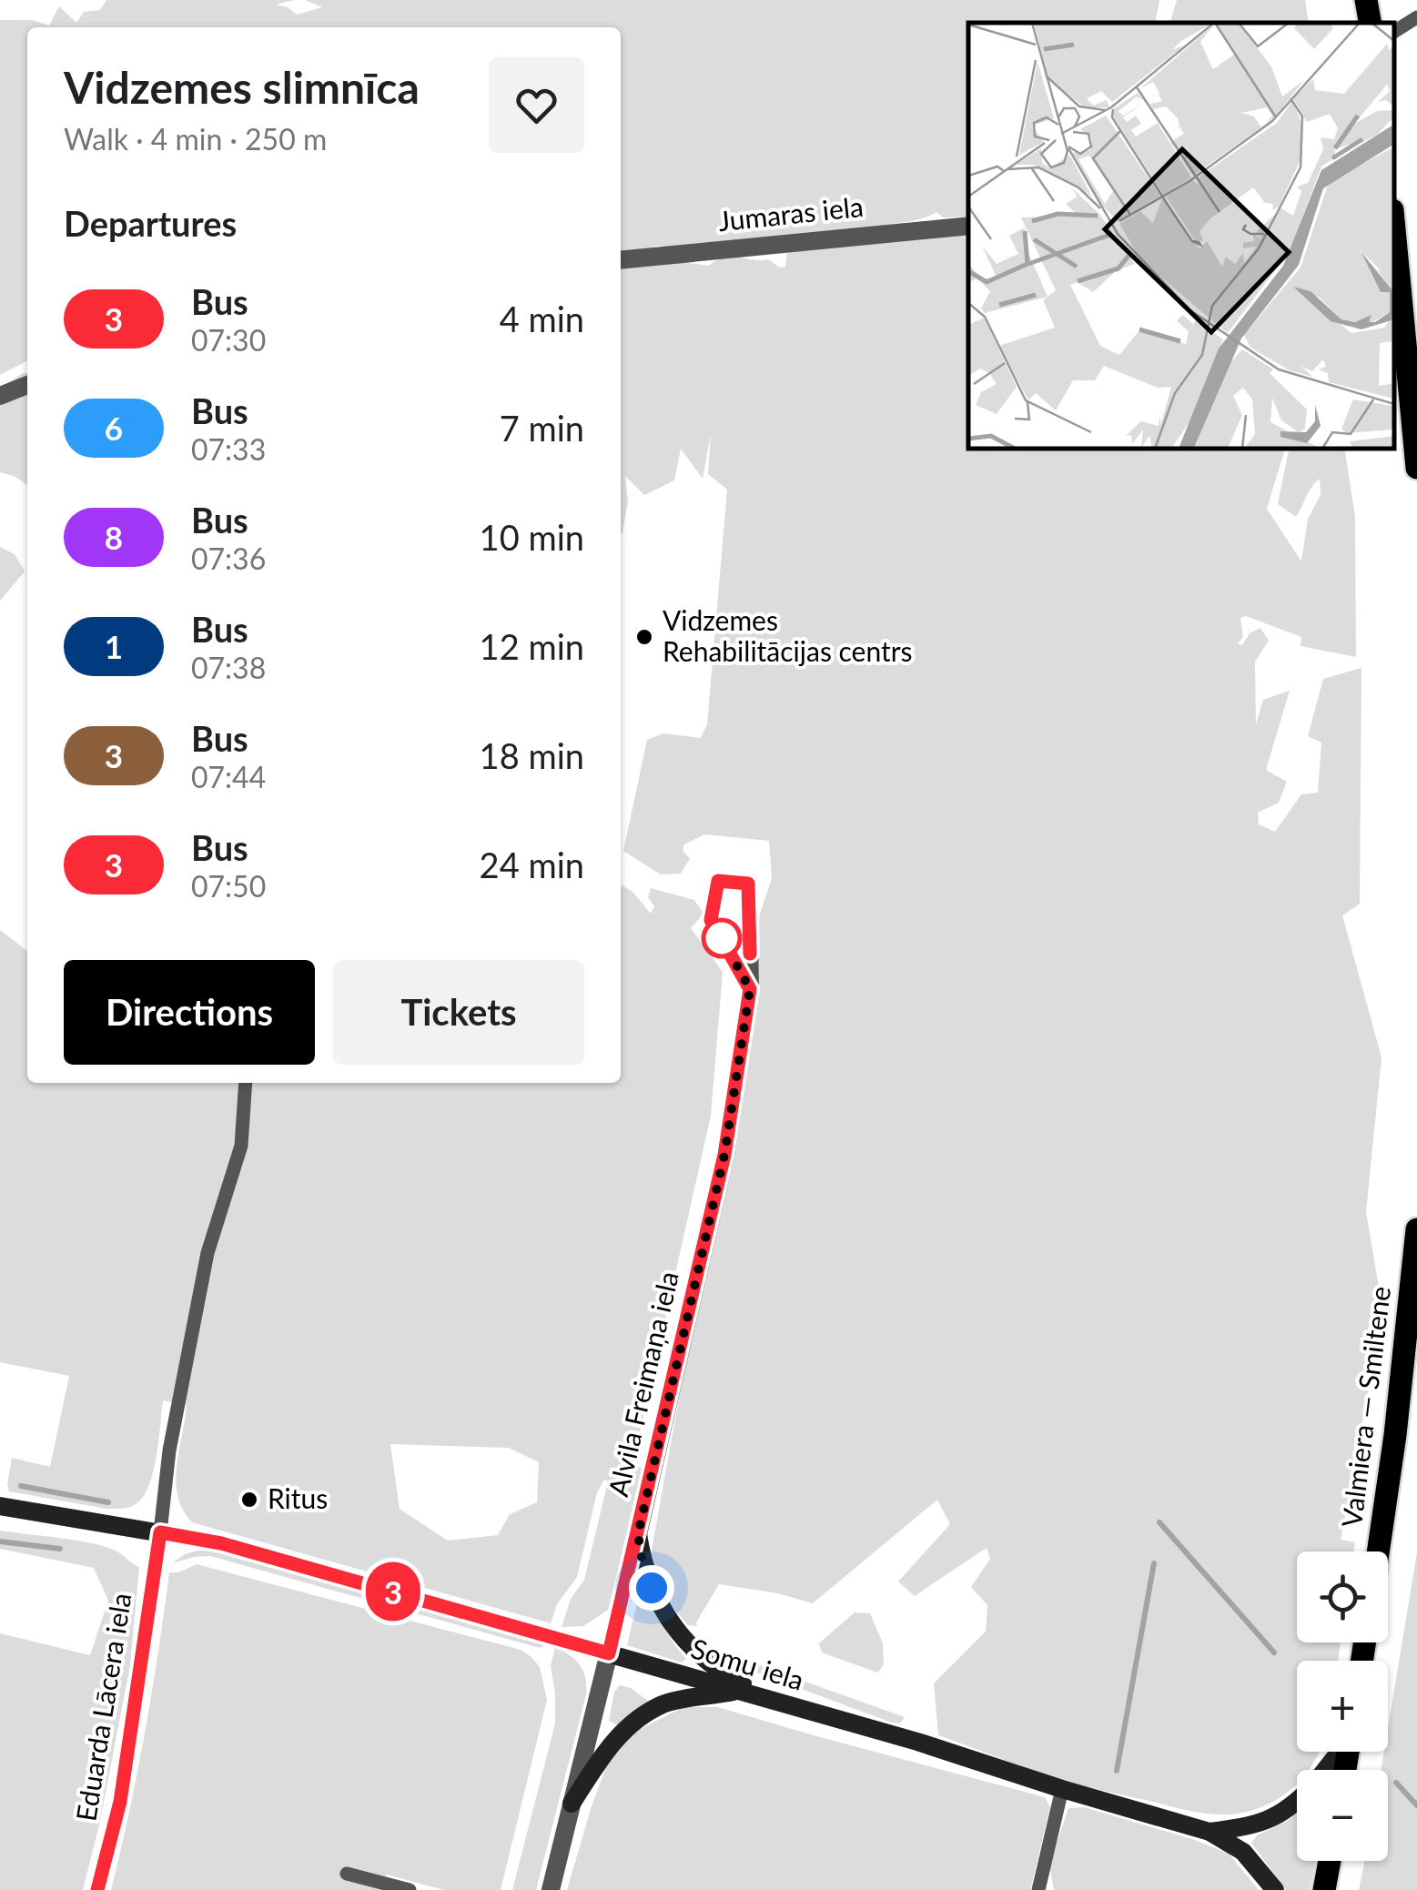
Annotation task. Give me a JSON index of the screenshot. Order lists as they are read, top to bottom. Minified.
{"streets":{"main road":["Valmiera — Smiltene","Somu iela"],"street":["Jumaras iela","Alvila Freimaņa iela","Eduarda Lācera iela"]},"crossings":[["Alvila Freimaņa iela","Somu iela"],["Somu iela","Eduarda Lācera iela"]],"places":["Vidzemes Rehabilitācijas centrs","Ritus"],"lines":["bus line 3"],"page":{"on_map":"3","heading":[["Vidzemes slimnīca","Walk · 4 min · 250 m"],"Departures"],"list":[{"mark":"3","name":"Bus","note":"07:30","value":"4 min"},{"mark":"6","name":"Bus","note":"07:33","value":"7 min"},{"mark":"8","name":"Bus","note":"07:36","value":"10 min"},{"mark":"1","name":"Bus","note":"07:38","value":"12 min"},{"mark":"3","name":"Bus","note":"07:44","value":"18 min"},{"mark":"3","name":"Bus","note":"07:50","value":"24 min"}],"buttons":["Directions","Tickets"],"map_buttons":["+","−"]}}
